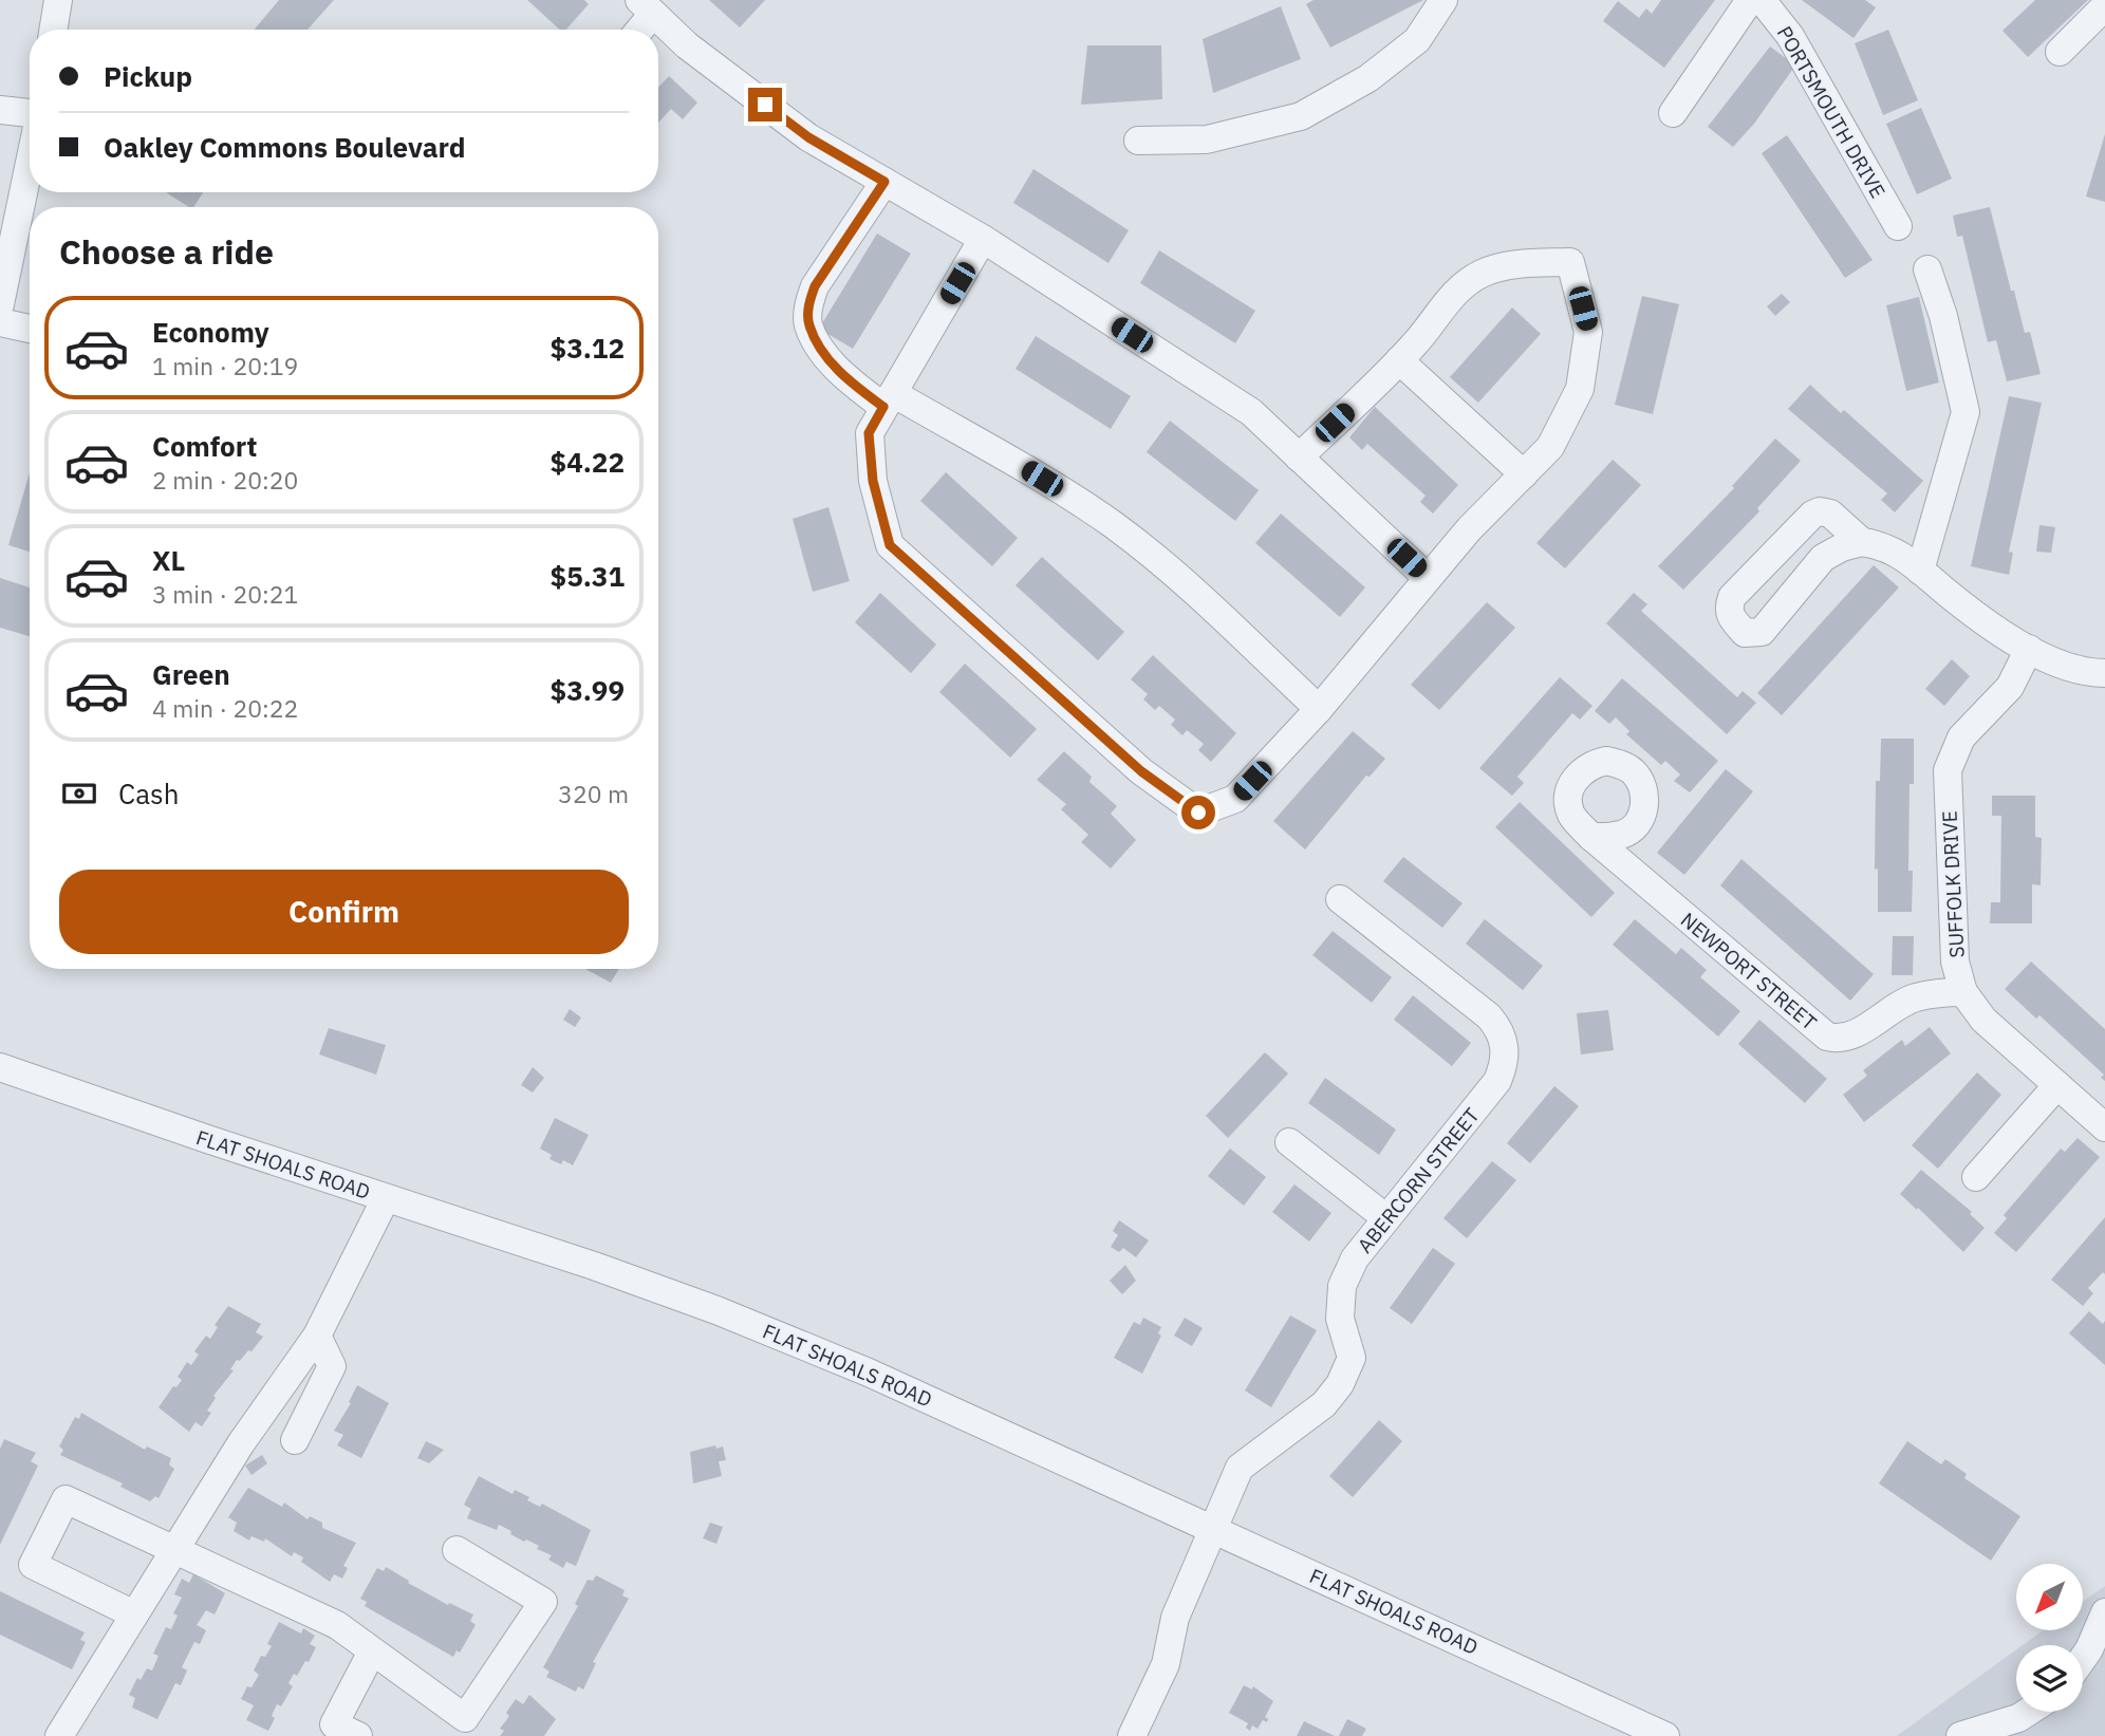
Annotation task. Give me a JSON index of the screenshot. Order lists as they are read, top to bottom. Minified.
{"streets":{"street":["PORTSMOUTH DRIVE","SUFFOLK DRIVE","NEWPORT STREET","FLAT SHOALS ROAD","ABERCORN STREET"]},"crossings":[["SUFFOLK DRIVE","NEWPORT STREET"],["FLAT SHOALS ROAD","ABERCORN STREET"]],"north":"bottom left","page":{"banner":["Pickup","Oakley Commons Boulevard"],"heading":"Choose a ride","list":[{"name":"Economy","note":"1 min · 20:19","value":"$3.12"},{"name":"Comfort","note":"2 min · 20:20","value":"$4.22"},{"name":"XL","note":"3 min · 20:21","value":"$5.31"},{"name":"Green","note":"4 min · 20:22","value":"$3.99"}],"pay":["Cash","320 m"],"buttons":"Confirm"}}
